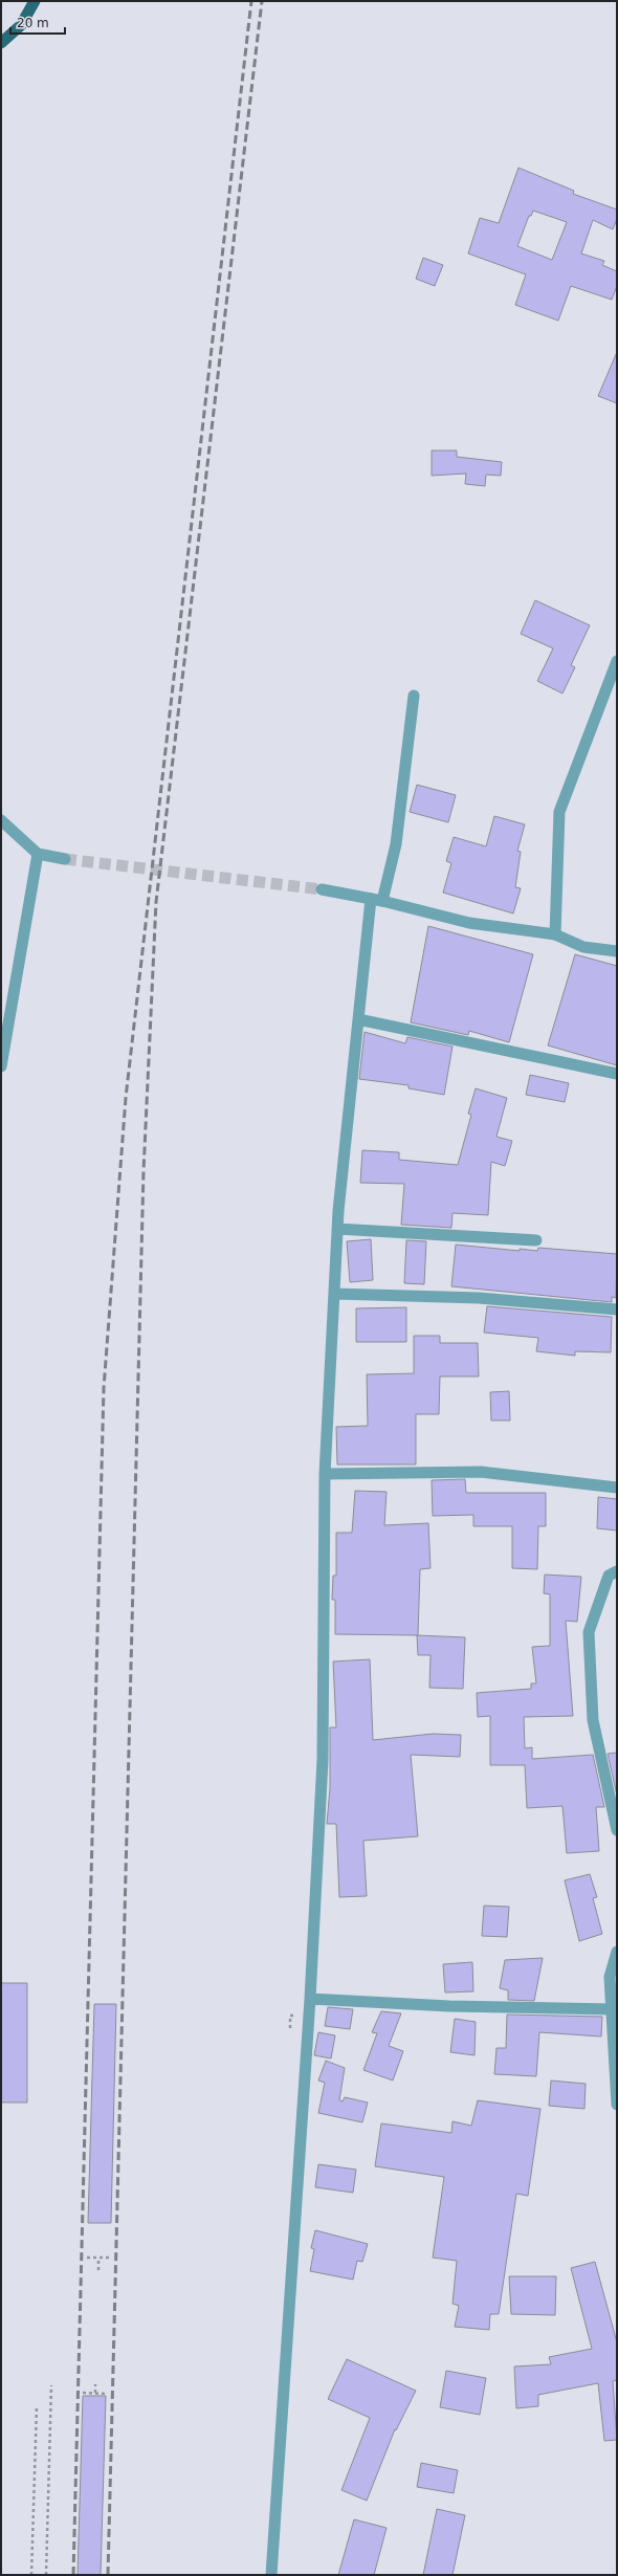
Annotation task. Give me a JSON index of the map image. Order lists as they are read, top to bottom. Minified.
{"scale_bar":"20 m"}
